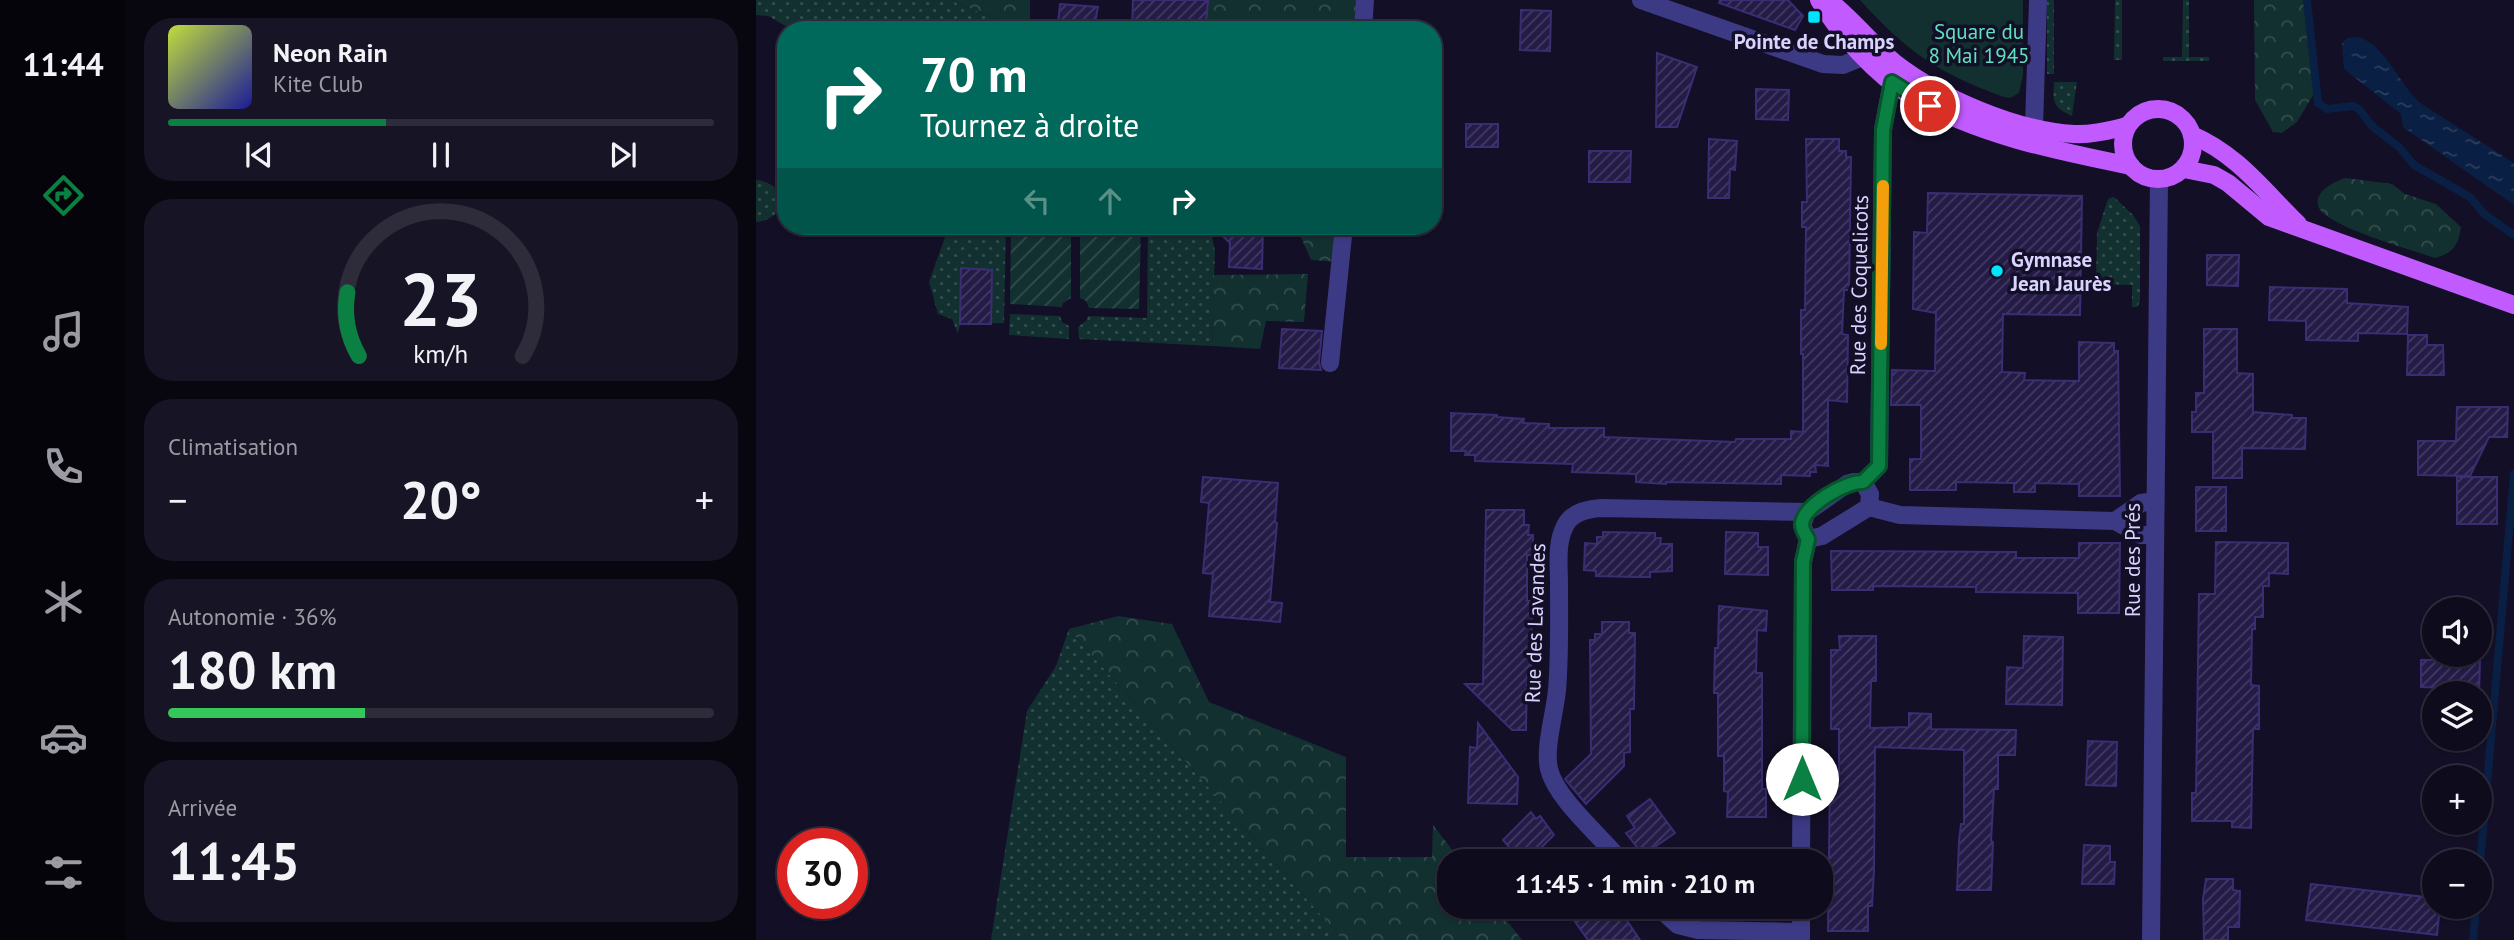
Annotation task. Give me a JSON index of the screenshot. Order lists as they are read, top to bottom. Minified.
{"streets":{"street":["Rue des Coquelicots","Rue des Prés","Rue des Lavandes"]},"parks":["Square du 8 Mai 1945"],"places":{"transit":["Pointe de Champs"],"other":["Gymnase Jean Jaurès"]},"page":{"tabs":"11:44","turn":["70 m","Tournez à droite"],"song":["Neon Rain","Kite Club"],"tile":["Climatisation",["Autonomie · 36%","180 km"],["Arrivée","11:45"]],"heat":["−","20°","+"],"map_buttons":["+","−"],"limit":"30","trip":"11:45 · 1 min · 210 m","gauge":["23","km/h"]}}
